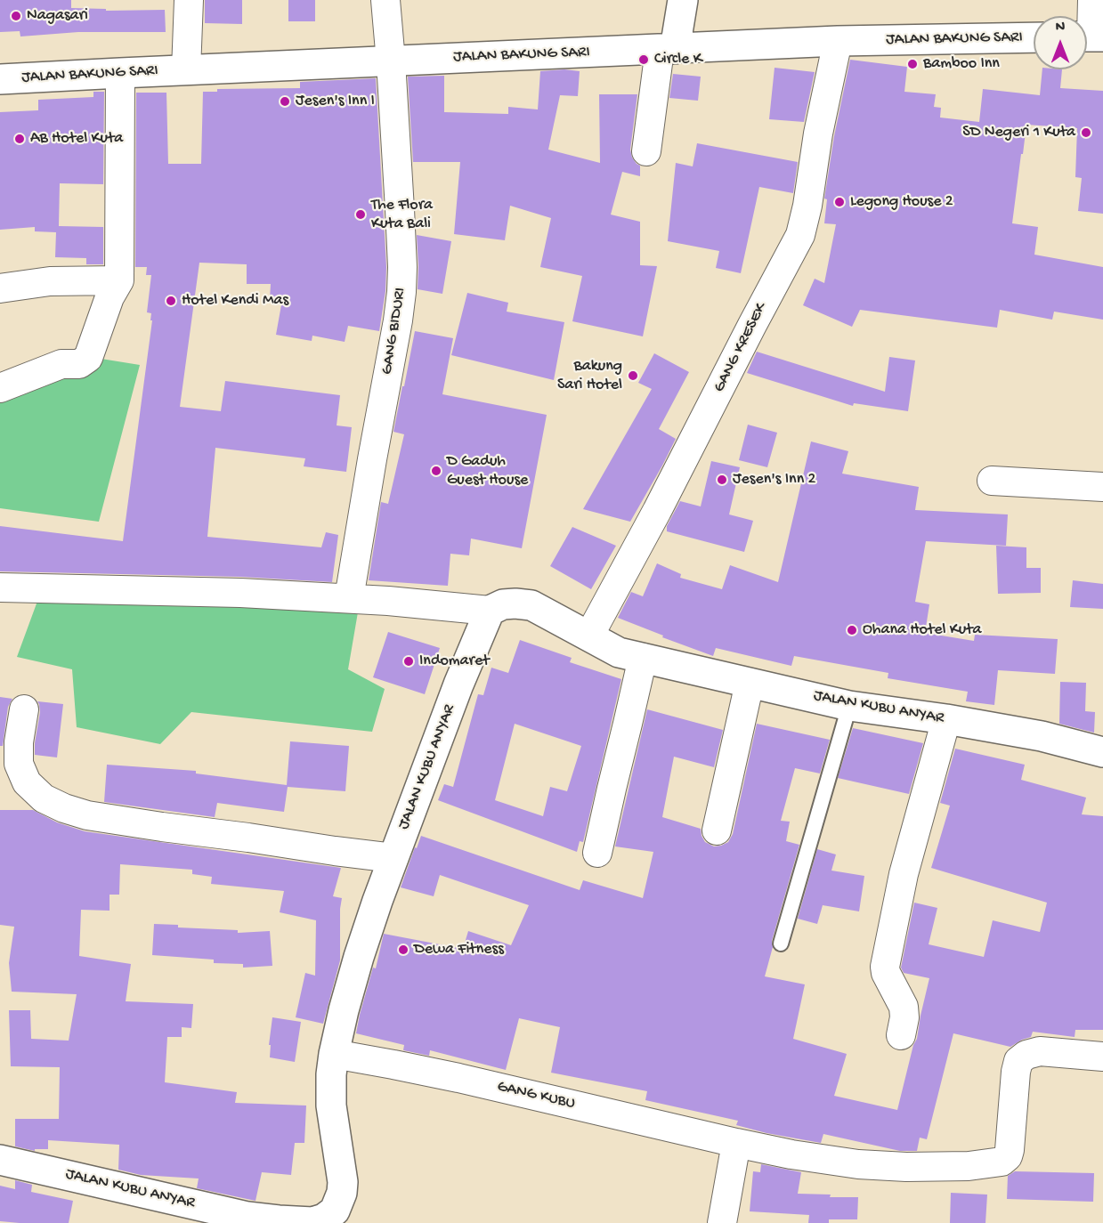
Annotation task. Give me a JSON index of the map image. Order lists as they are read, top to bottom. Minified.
{"streets":{"street":["JALAN BAKUNG SARI","GANG BIDURI","GANG KRESEK","JALAN KUBU ANYAR","GANG KUBU"]},"crossings":[["JALAN BAKUNG SARI","GANG BIDURI"],["JALAN BAKUNG SARI","GANG KRESEK"],["GANG KRESEK","JALAN KUBU ANYAR"],["JALAN KUBU ANYAR","GANG KUBU"]],"places":["Nagasari","Circle K","Bamboo Inn","Jesen's Inn I","SD Negeri 1 Kuta","AB Hotel Kuta","Legong House 2","The Flora Kuta Bali","Hotel Kendi Mas","Bakung Sari Hotel","D Gaduh Guest House","Jesen's Inn 2","Ohana Hotel Kuta","Indomaret","Dewa Fitness"],"north":"top"}
